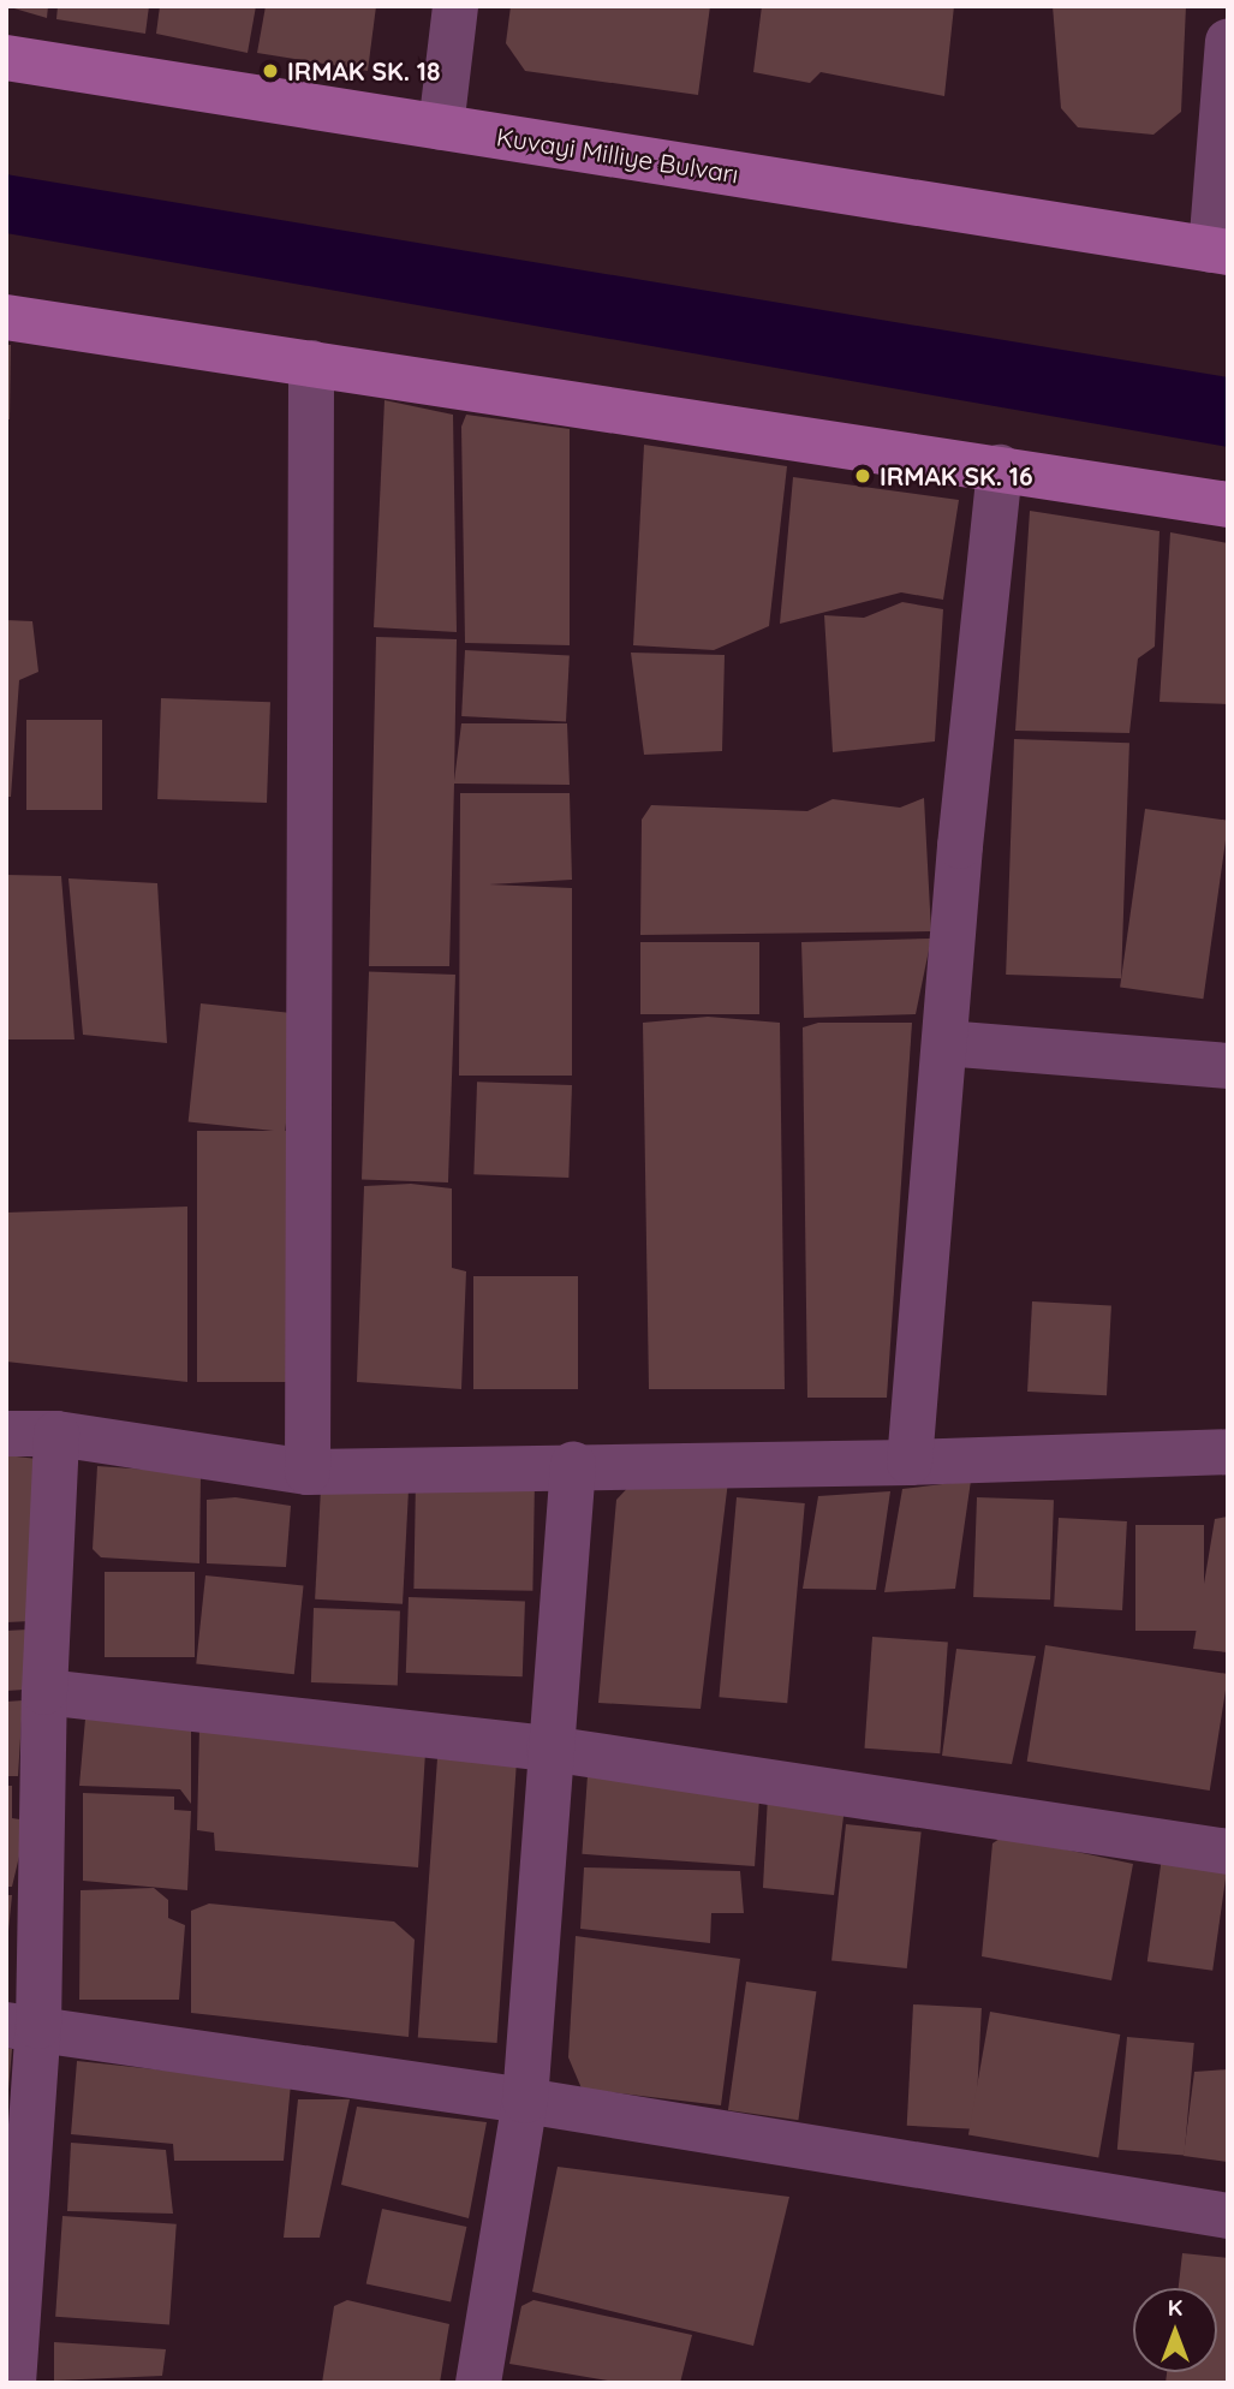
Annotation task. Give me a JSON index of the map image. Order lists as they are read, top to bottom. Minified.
{"streets":{"main road":["Kuvayi Milliye Bulvarı"]},"places":["IRMAK SK. 18","IRMAK SK. 16"],"north":"top"}
